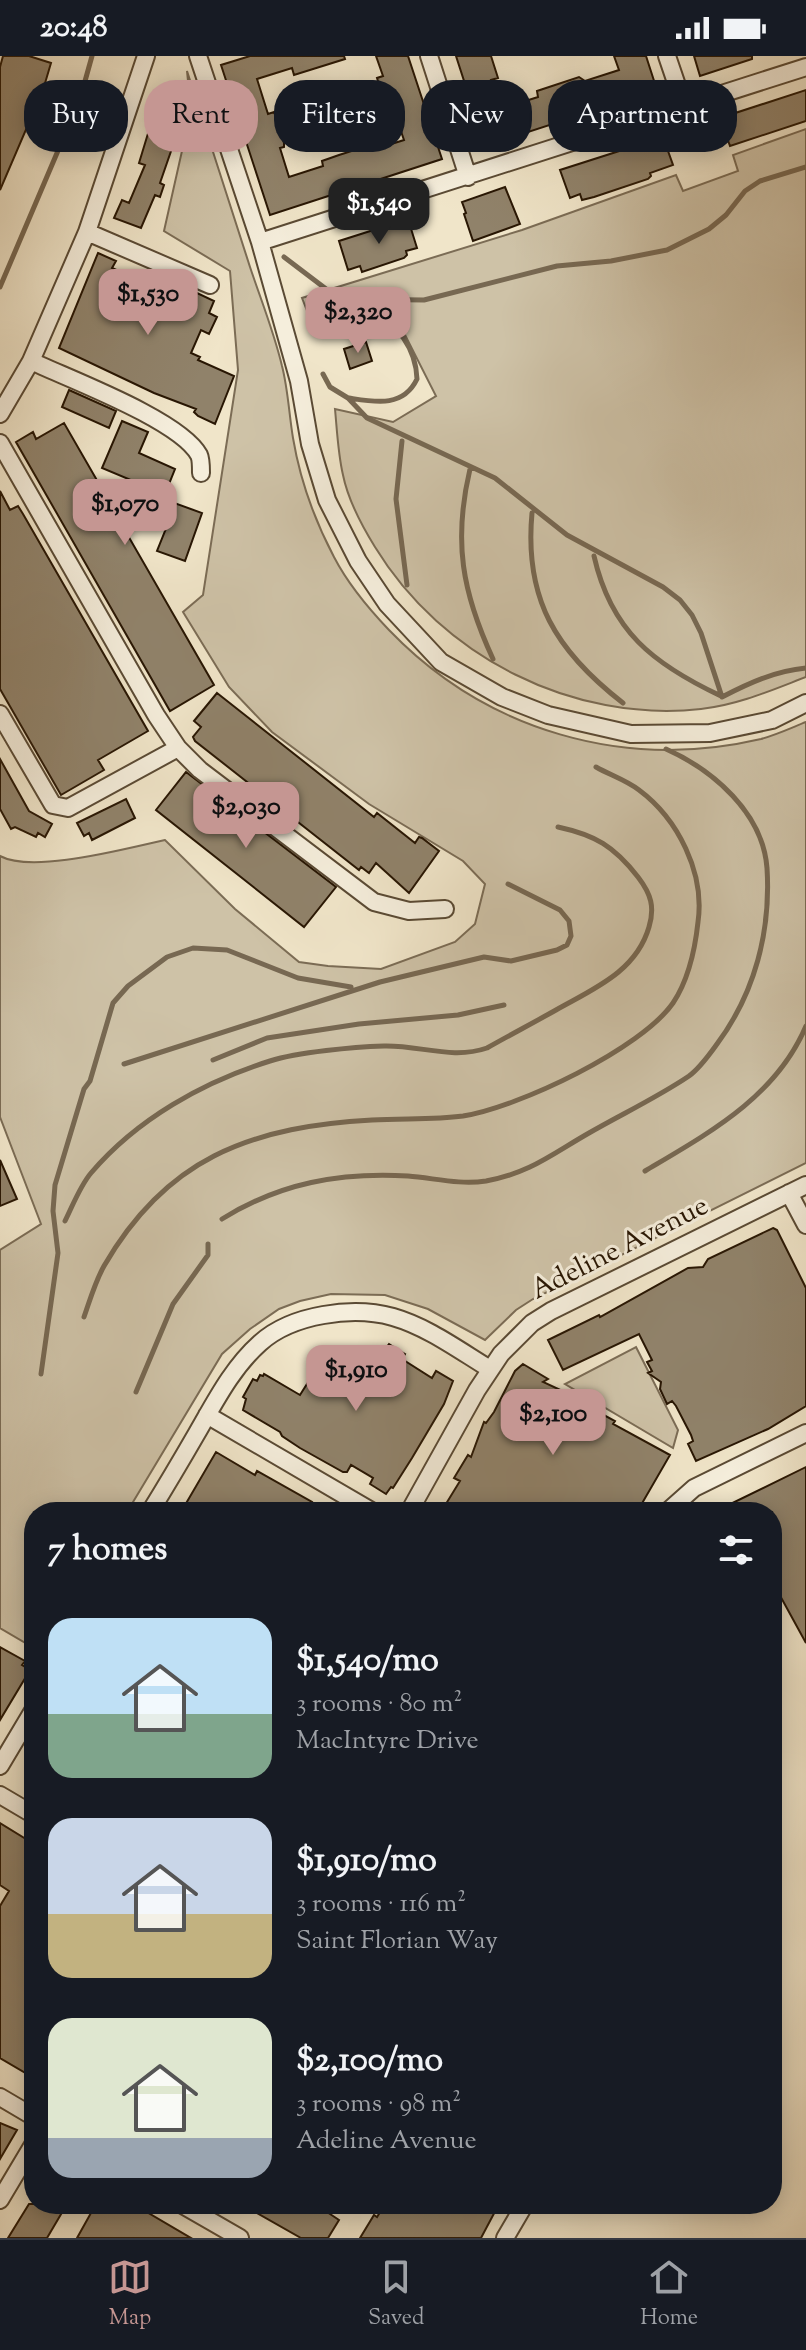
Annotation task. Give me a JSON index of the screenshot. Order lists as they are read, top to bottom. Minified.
{"streets":{"street":["Adeline Avenue"]},"page":{"status":"20:48","chip":["Buy","Rent","Filters","New","Apartment"],"price":["$1,540","$1,530","$2,320","$1,070","$2,030","$1,910","$2,100"],"heading":"7 homes","list":[{"name":"$1,540/mo","note":"3 rooms · 80 m² · MacIntyre Drive"},{"name":"$1,910/mo","note":"3 rooms · 116 m² · Saint Florian Way"},{"name":"$2,100/mo","note":"3 rooms · 98 m² · Adeline Avenue"}],"tabs":["Map","Saved","Home"]}}
